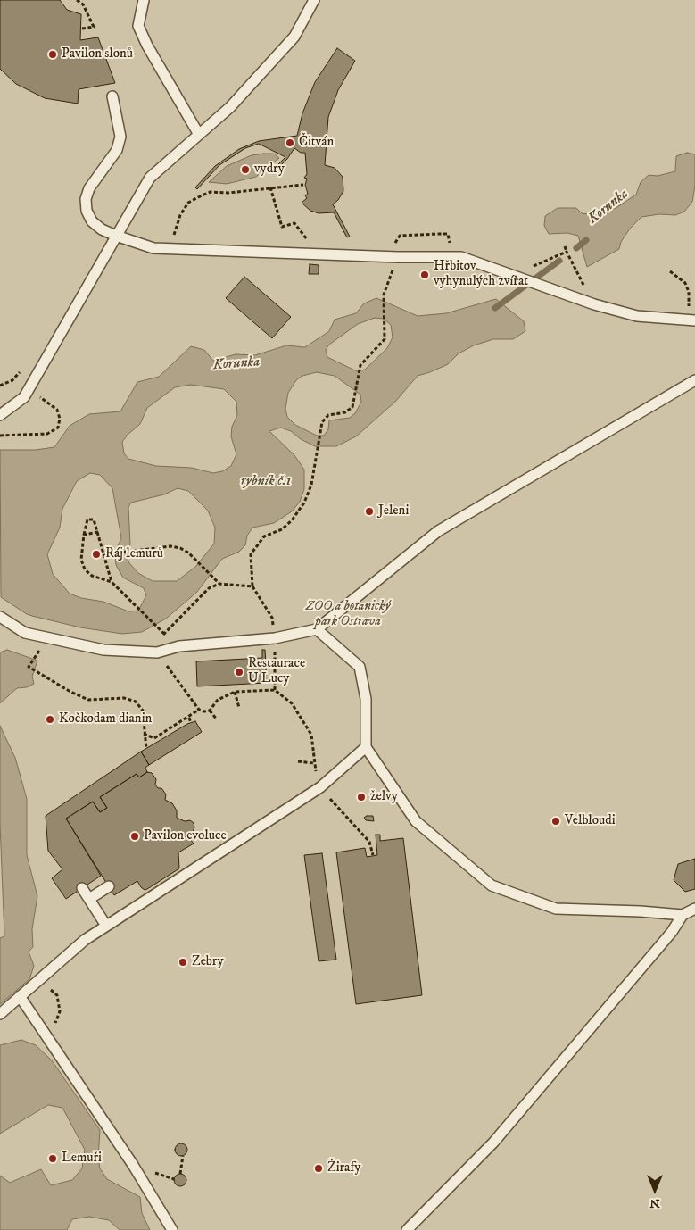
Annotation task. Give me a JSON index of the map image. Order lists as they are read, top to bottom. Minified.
{"water":["Korunka","rybník č.1"],"parks":["ZOO a botanický park Ostrava"],"places":["Pavilon slonů","Čitván","vydry","Hřbitov vyhynulých zvířat","Jeleni","Ráj lemurů","Restaurace U Lucy","Kočkodam dianin","želvy","Velbloudi","Pavilon evoluce","Zebry","Lemuři","Žirafy"],"north":"bottom"}
